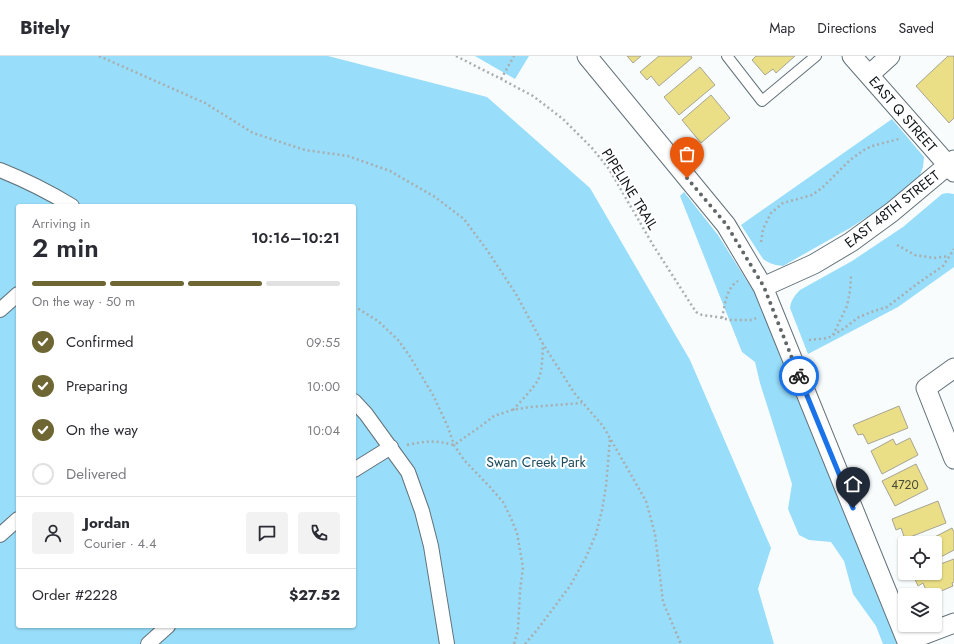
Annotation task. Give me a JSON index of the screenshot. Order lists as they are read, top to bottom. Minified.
{"streets":{"street":["EAST Q STREET","EAST 48TH STREET"],"path":["PIPELINE TRAIL"]},"crossings":[["EAST Q STREET","EAST 48TH STREET"]],"parks":["Swan Creek Park"],"house_numbers":["4720"],"page":{"header":"Bitely","nav":["Map","Directions","Saved"],"heading":["2 min","Arriving in","10:16–10:21"],"panel":["Jordan","Courier · 4.4","Order #2228","$27.52"],"bar":"On the way · 50 m","list":[["Confirmed","09:55"],["Preparing","10:00"],["On the way","10:04"],"Delivered"]}}
